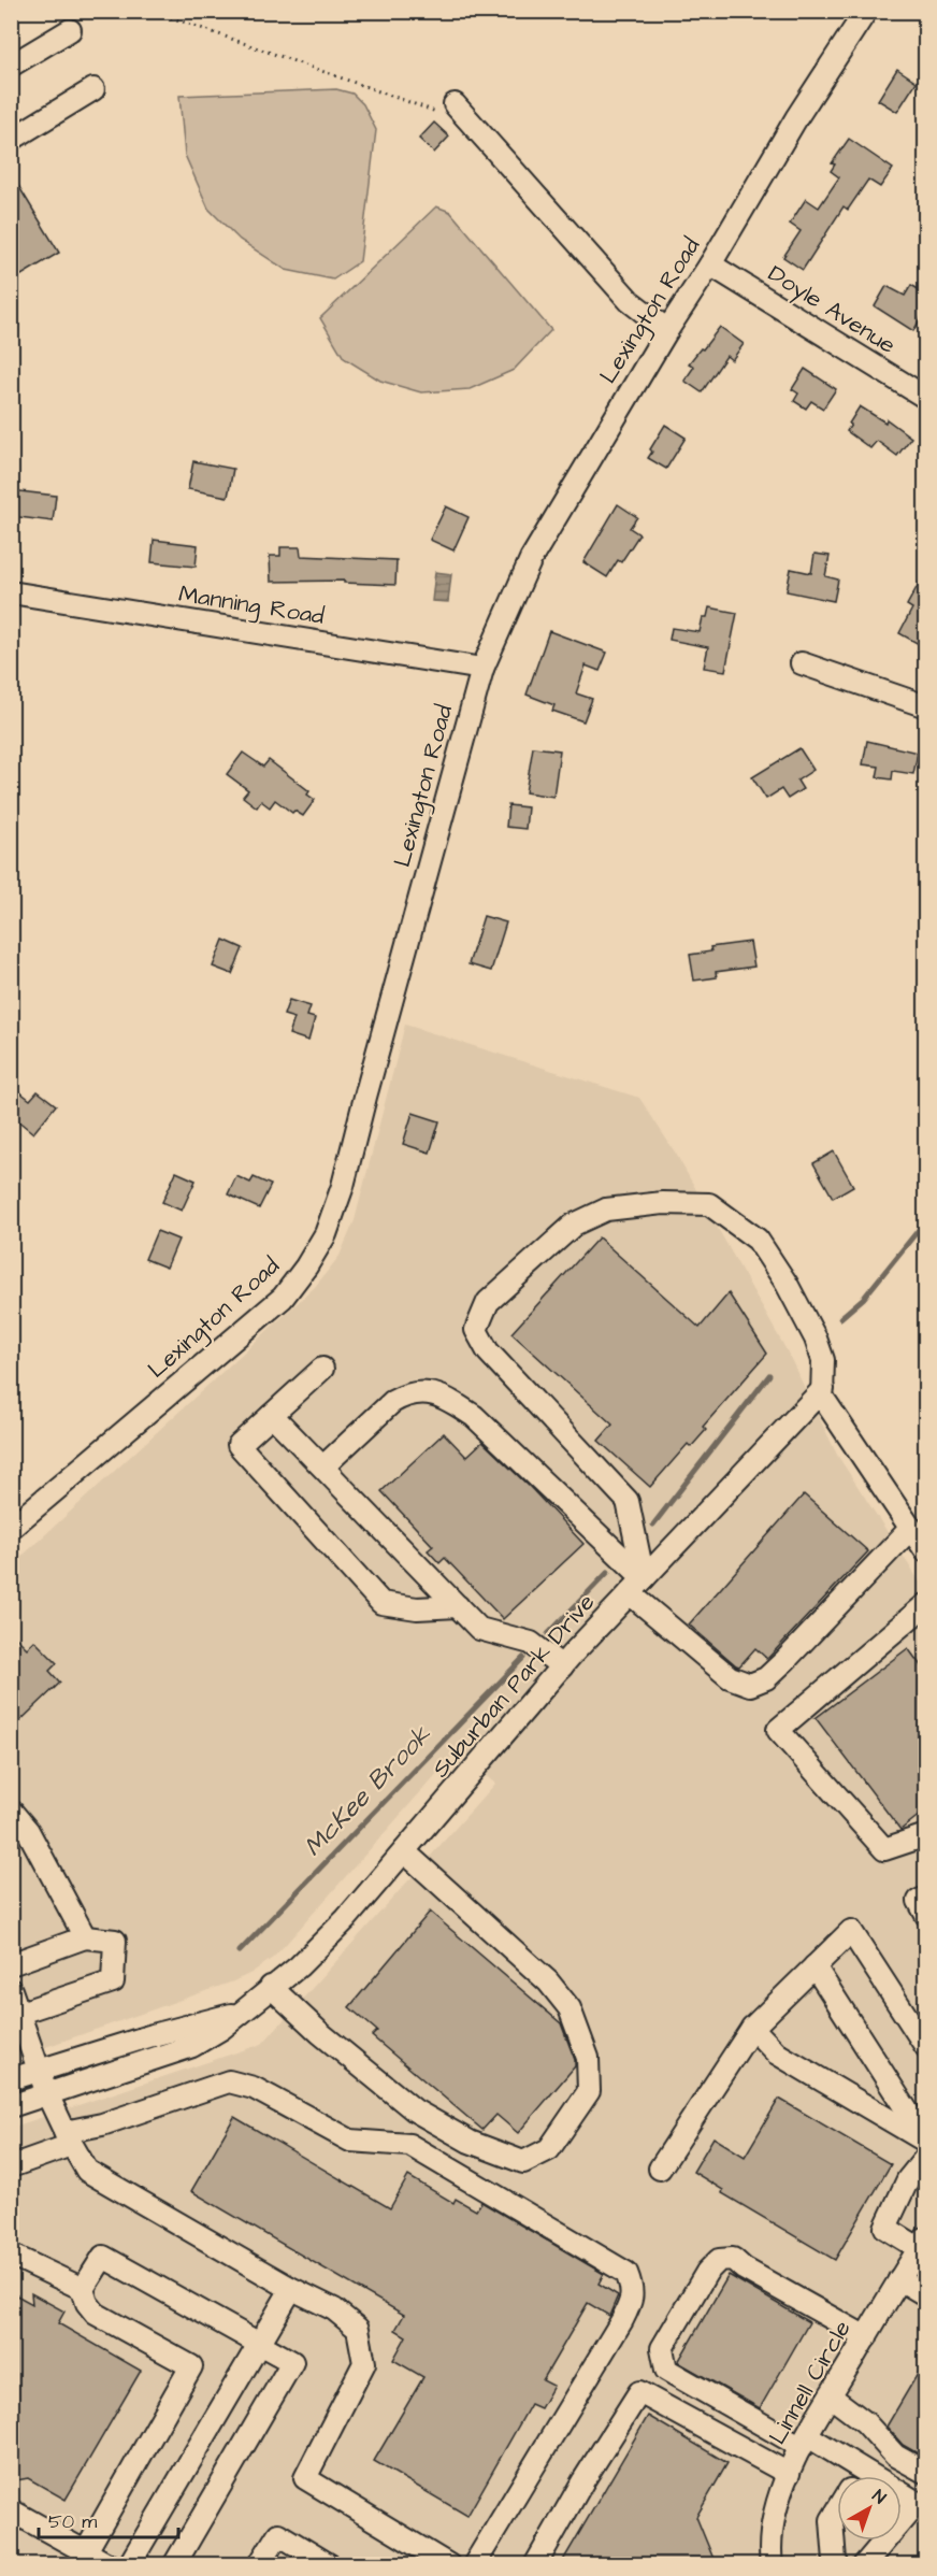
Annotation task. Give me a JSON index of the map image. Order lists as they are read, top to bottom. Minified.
{"streets":{"street":["Doyle Avenue","Lexington Road","Manning Road","Suburban Park Drive","Linnell Circle"]},"crossings":[["Doyle Avenue","Lexington Road"],["Lexington Road","Manning Road"]],"water":["McKee Brook"],"scale_bar":"50 m","north":"top right"}
